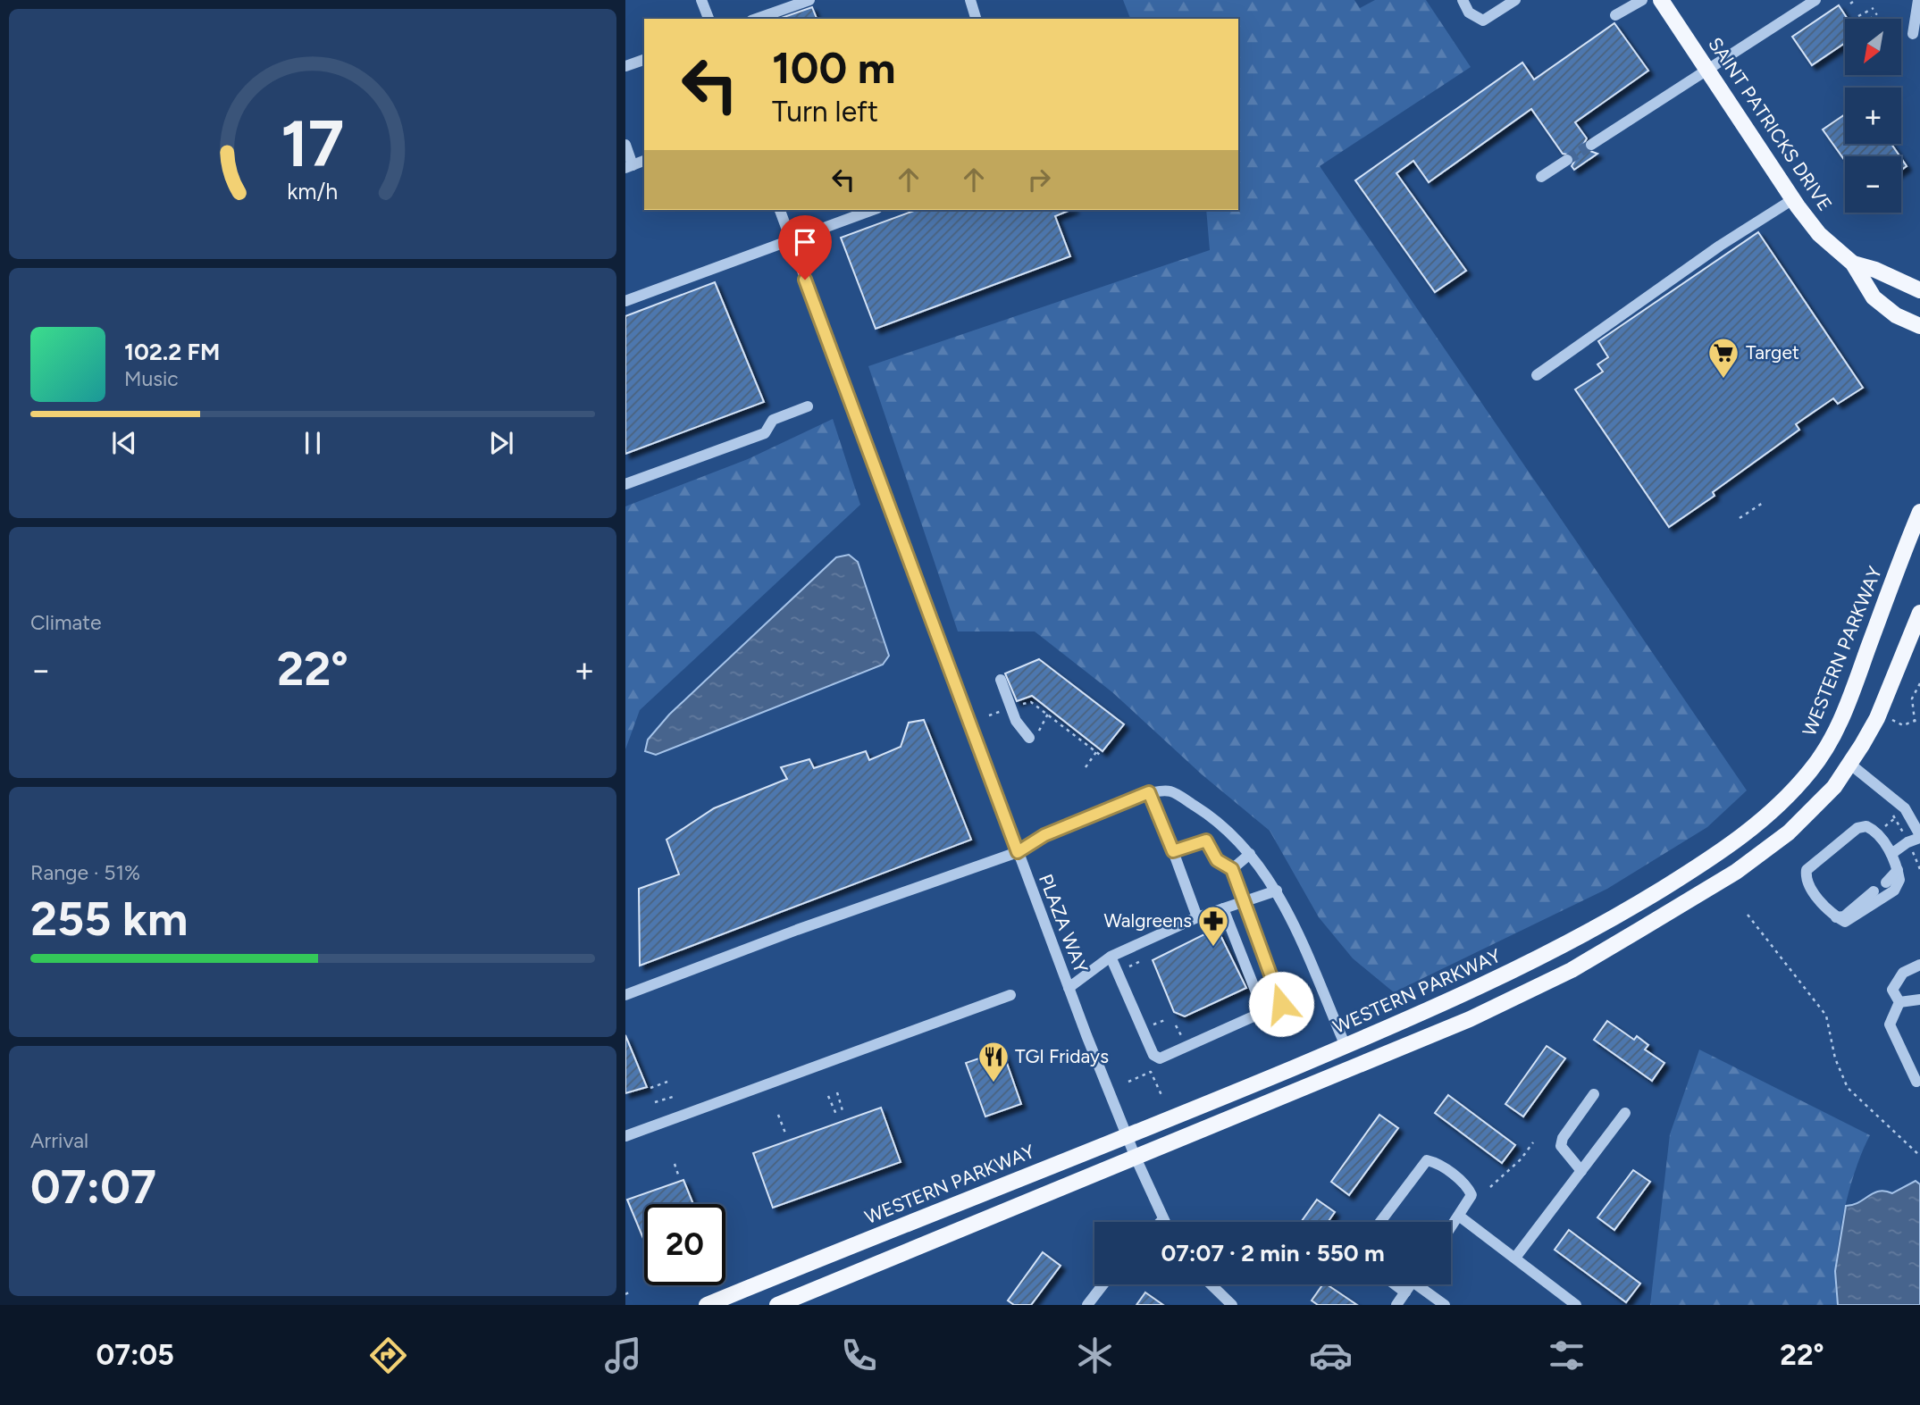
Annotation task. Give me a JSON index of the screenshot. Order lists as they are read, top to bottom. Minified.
{"streets":{"main road":["SAINT PATRICKS DRIVE","WESTERN PARKWAY"],"street":["PLAZA WAY"]},"crossings":[["WESTERN PARKWAY","PLAZA WAY"]],"places":{"supermarket":["Target"],"pharmacy":["Walgreens"],"restaurant":["TGI Fridays"]},"north":"bottom left","page":{"map_buttons":["+","−"],"turn":["100 m","Turn left"],"song":["102.2 FM","Music"],"tile":["Climate",["Range · 51%","255 km"],["Arrival","07:07"]],"heat":["−","22°","+"],"limit":"20","trip":"07:07 · 2 min · 550 m","tabs":["07:05","22°"],"gauge":["17","km/h"]}}
